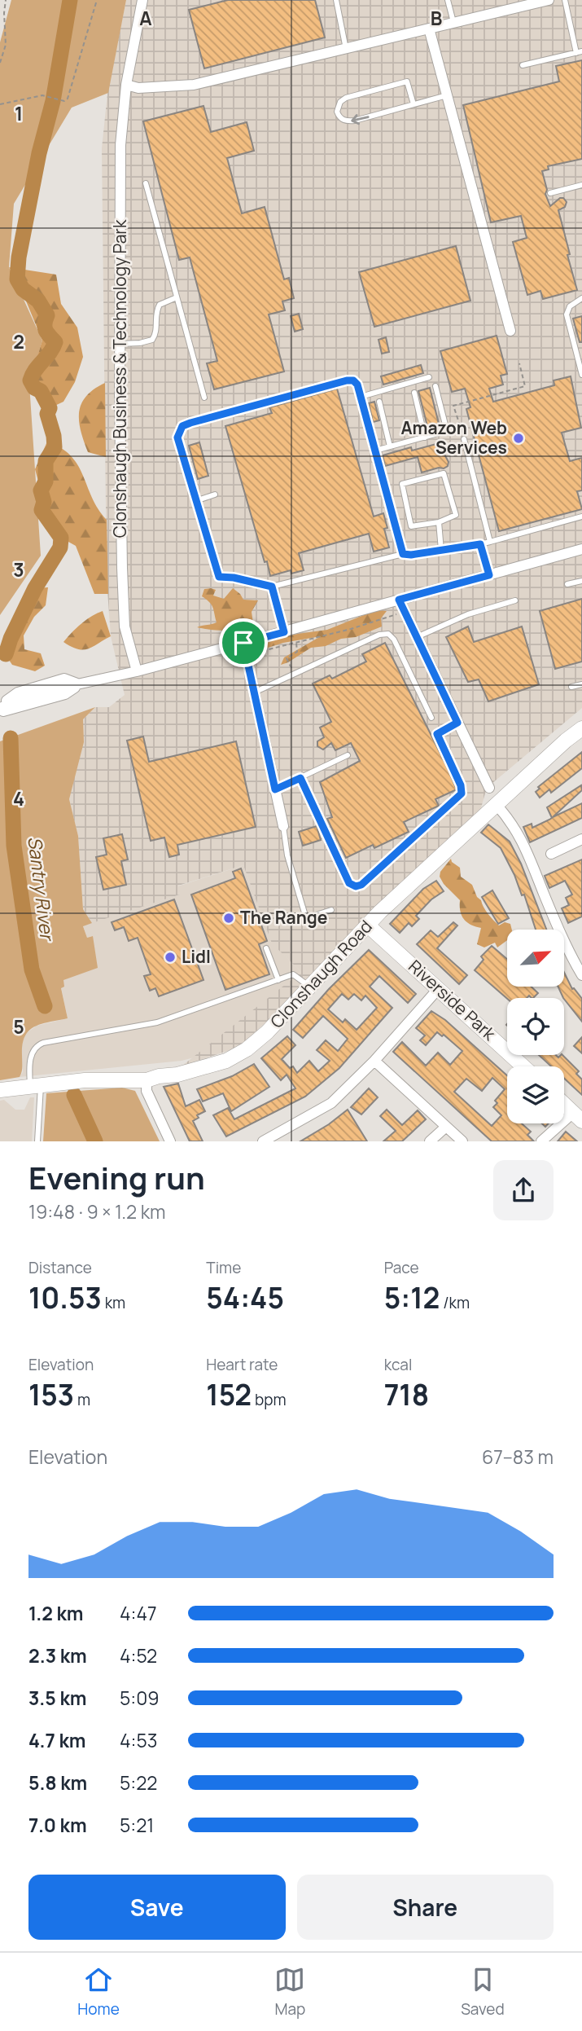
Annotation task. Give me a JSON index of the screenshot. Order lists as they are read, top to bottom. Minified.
{"streets":{"street":["Clonshaugh Business & Technology Park","Clonshaugh Road","Riverside Park"]},"crossings":[["Clonshaugh Road","Riverside Park"]],"water":["Santry River"],"places":["Amazon Web Services","The Range","Lidl"],"north":"top right","page":{"heading":["Evening run","19:48 · 9 × 1.2 km"],"stats":[["Distance","10.53 km"],["Time","54:45"],["Pace","5:12 /km"],["Elevation","153 m"],["Heart rate","152 bpm"],["kcal","718"]],"chart":["Elevation","67–83 m"],"list":[{"name":"1.2 km","note":"4:47"},{"name":"2.3 km","note":"4:52"},{"name":"3.5 km","note":"5:09"},{"name":"4.7 km","note":"4:53"},{"name":"5.8 km","note":"5:22"},{"name":"7.0 km","note":"5:21"}],"buttons":["Save","Share"],"tabs":["Home","Map","Saved"]},"grid":{"columns":["A","B"],"rows":["1","2","3","4","5"]}}
